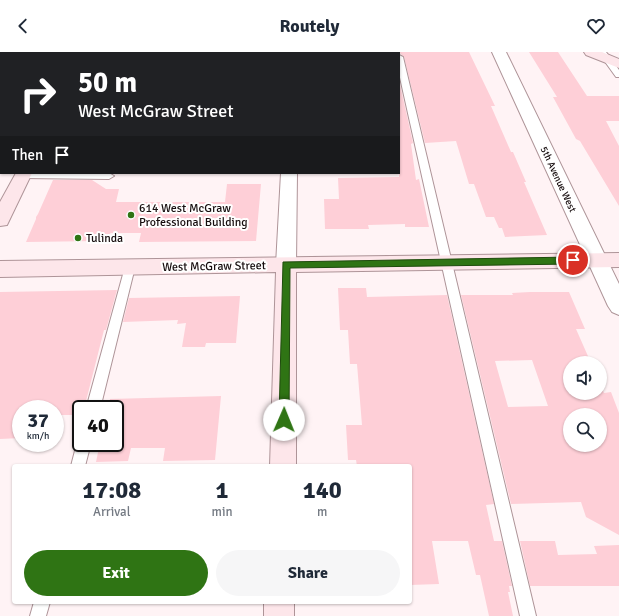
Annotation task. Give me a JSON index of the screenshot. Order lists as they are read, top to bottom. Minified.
{"streets":{"street":["5th Avenue West","West McGraw Street"]},"crossings":[["5th Avenue West","West McGraw Street"]],"places":["614 West McGraw Professional Building","Tulinda"],"page":{"header":"Routely","turn":["50 m","West McGraw Street"],"then":"Then","speed":"37 km/h","limit":"40","eta":["17:08","Arrival","1","min","140","m"],"buttons":["Exit","Share"]}}
